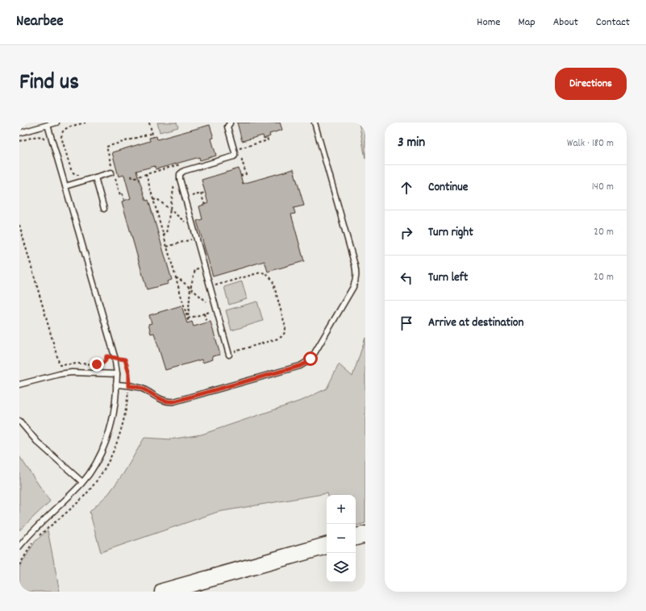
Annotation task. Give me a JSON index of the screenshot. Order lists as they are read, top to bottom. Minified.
{"page":{"header":"Nearbee","nav":["Home","Map","About","Contact"],"title":"Find us","buttons":"Directions","heading":["3 min","Walk · 180 m"],"list":[["Continue","140 m"],["Turn right","20 m"],["Turn left","20 m"],"Arrive at destination"],"map_buttons":["+","−"]}}
